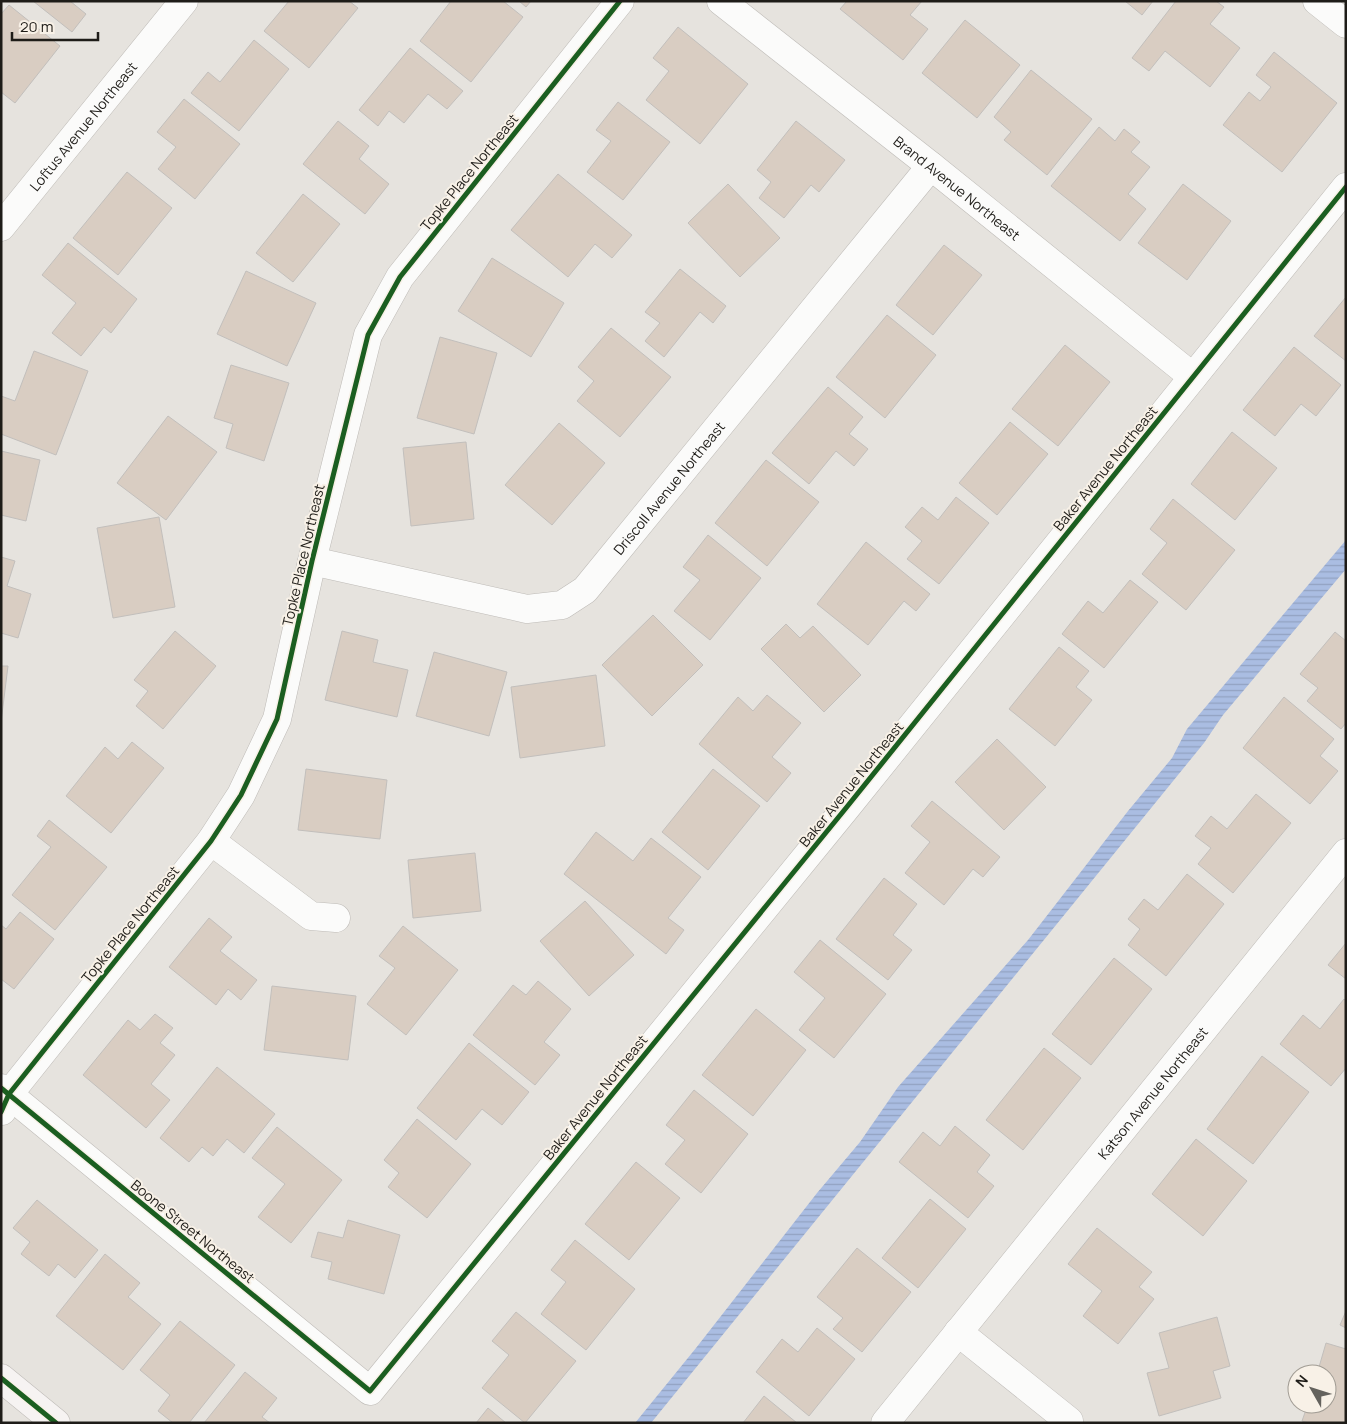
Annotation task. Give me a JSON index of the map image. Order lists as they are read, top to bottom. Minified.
{"streets":{"street":["Loftus Avenue Northeast","Topke Place Northeast","Brand Avenue Northeast","Baker Avenue Northeast","Driscoll Avenue Northeast","Katson Avenue Northeast","Boone Street Northeast"]},"crossings":[["Topke Place Northeast","Driscoll Avenue Northeast"],["Topke Place Northeast","Boone Street Northeast"],["Brand Avenue Northeast","Baker Avenue Northeast"],["Brand Avenue Northeast","Driscoll Avenue Northeast"],["Baker Avenue Northeast","Boone Street Northeast"]],"scale_bar":"20 m","north":"top left"}
